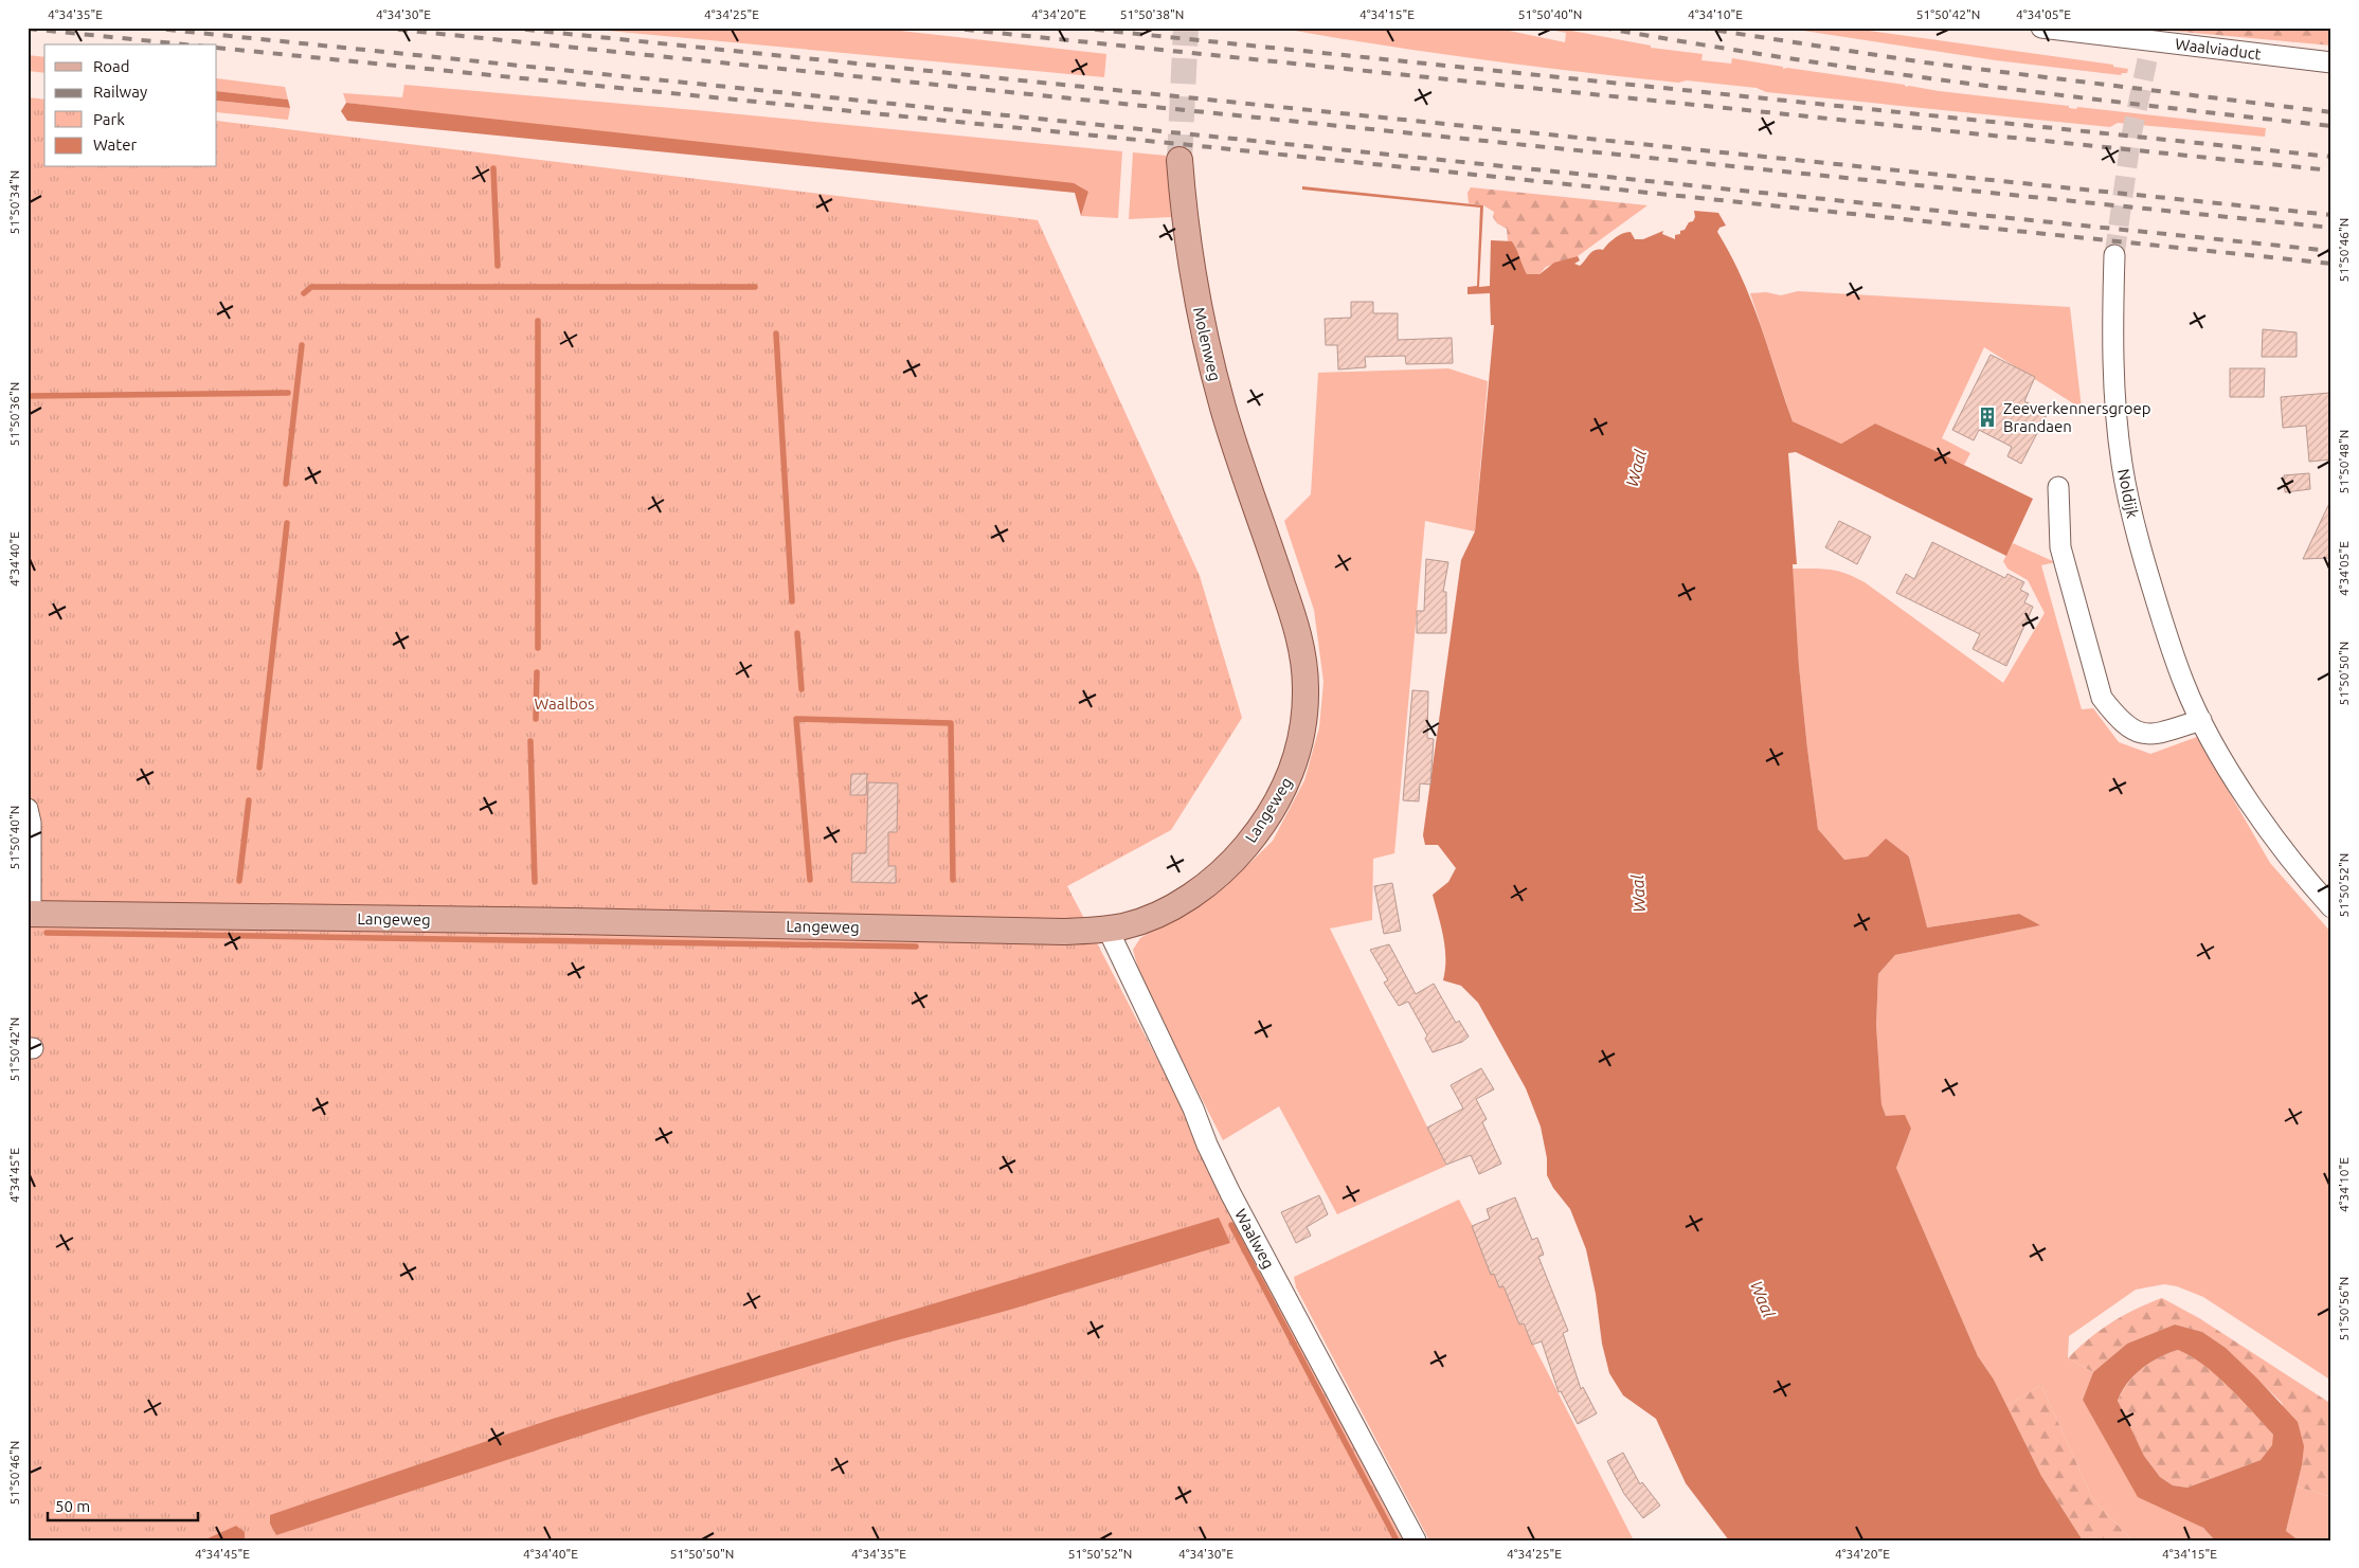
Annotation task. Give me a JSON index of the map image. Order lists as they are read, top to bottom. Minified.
{"streets":{"main road":["Molenweg","Langeweg"],"street":["Waalviaduct","Noldijk","Waalweg"]},"crossings":[["Molenweg","Langeweg"],["Langeweg","Waalweg"]],"water":["Waal"],"parks":["Waalbos"],"places":{"building":["Zeeverkennersgroep Brandaen"]},"legend":["Road","Railway","Park","Water"],"scale_bar":"50 m","coordinates":["4°34'35\"E","4°34'30\"E","4°34'25\"E","4°34'20\"E","51°50'38\"N","4°34'15\"E","51°50'40\"N","4°34'10\"E","51°50'42\"N","4°34'05\"E","51°50'34\"N","51°50'46\"N","51°50'36\"N","51°50'48\"N","4°34'40\"E","51°50'50\"N","51°50'52\"N","4°34'45\"E","51°50'56\"N"]}
